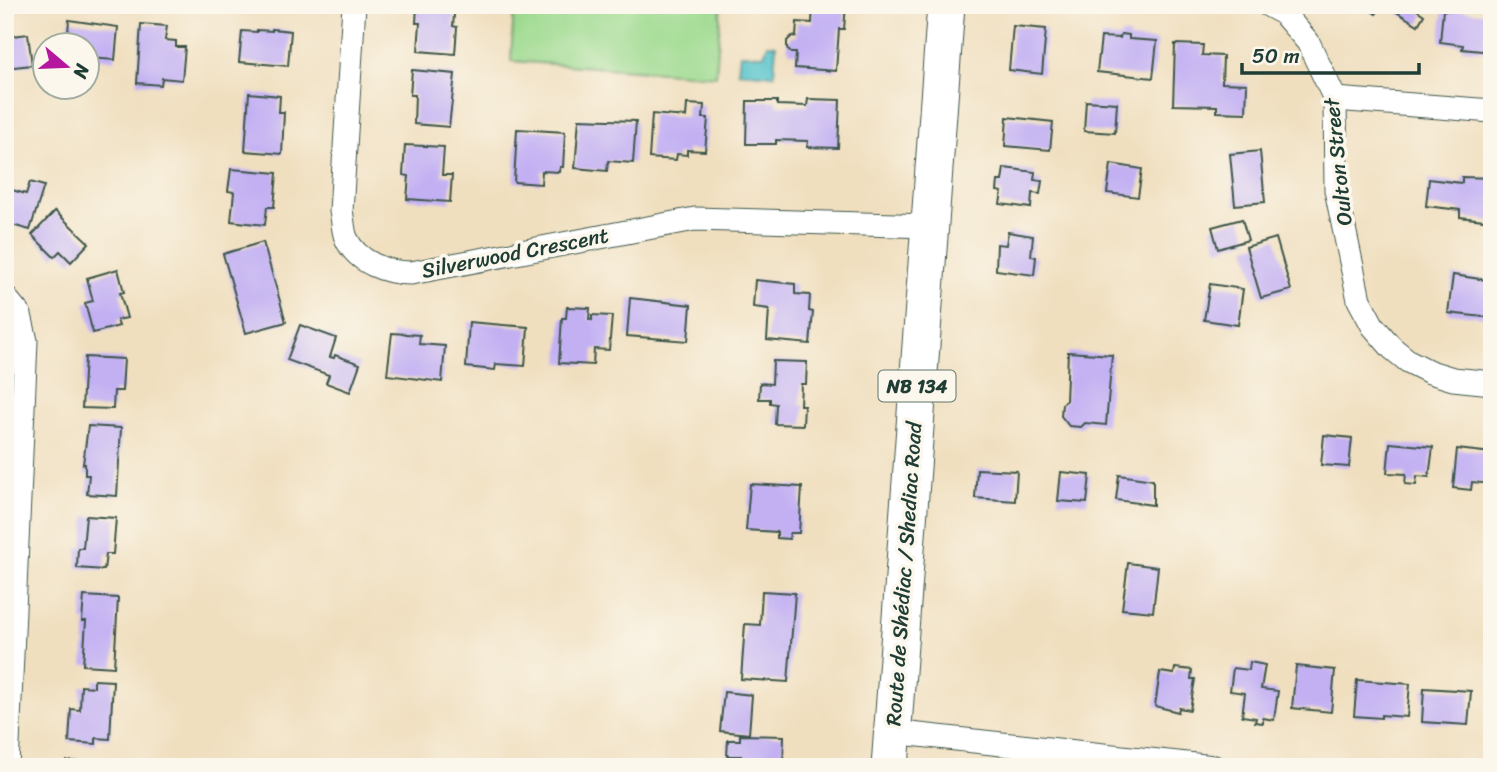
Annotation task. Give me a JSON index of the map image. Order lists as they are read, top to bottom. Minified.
{"streets":{"main road":["NB 134","Route de Shédiac / Shediac Road"],"street":["Oulton Street","Silverwood Crescent"]},"crossings":[["Silverwood Crescent","Route de Shédiac / Shediac Road"]],"scale_bar":"50 m","north":"right"}
